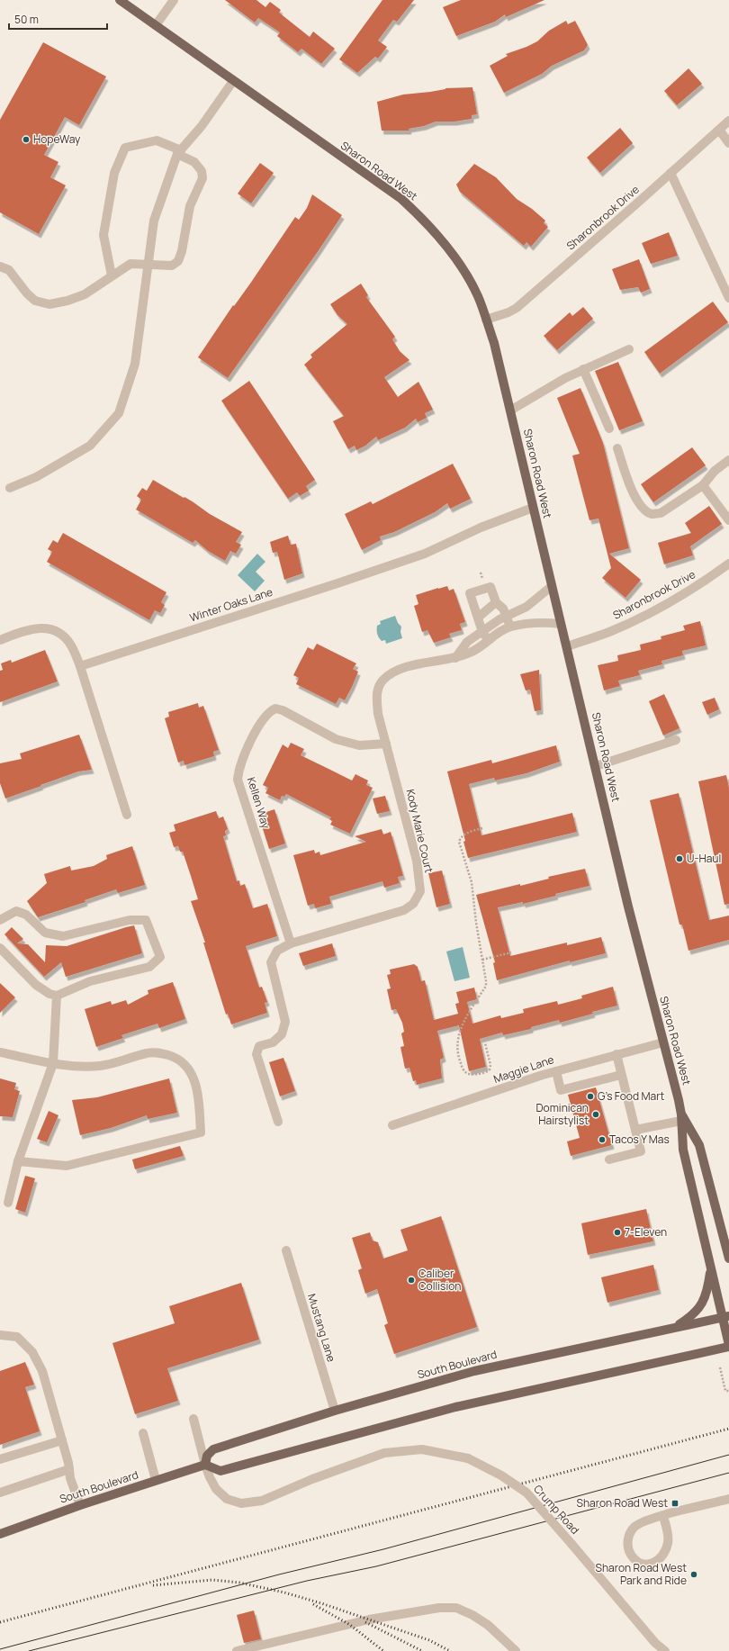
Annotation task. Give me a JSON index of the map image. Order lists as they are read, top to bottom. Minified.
{"streets":{"main road":["Sharon Road West","South Boulevard"],"street":["Sharonbrook Drive","Winter Oaks Lane","Kellen Way","Kody Marie Court","Maggie Lane","Mustang Lane","Crump Road"]},"crossings":[["Sharon Road West","Sharonbrook Drive"],["Sharon Road West","Winter Oaks Lane"],["Sharon Road West","Kody Marie Court"],["Sharon Road West","Maggie Lane"],["Sharon Road West","South Boulevard"],["Kellen Way","Kody Marie Court"],["Mustang Lane","South Boulevard"],["South Boulevard","Crump Road"]],"places":{"other":["HopeWay","U-Haul","G's Food Mart","Dominican Hairstylist","Tacos Y Mas","7-Eleven","Caliber Collision","Sharon Road West Park and Ride"],"transit":["Sharon Road West"]},"scale_bar":"50 m"}
